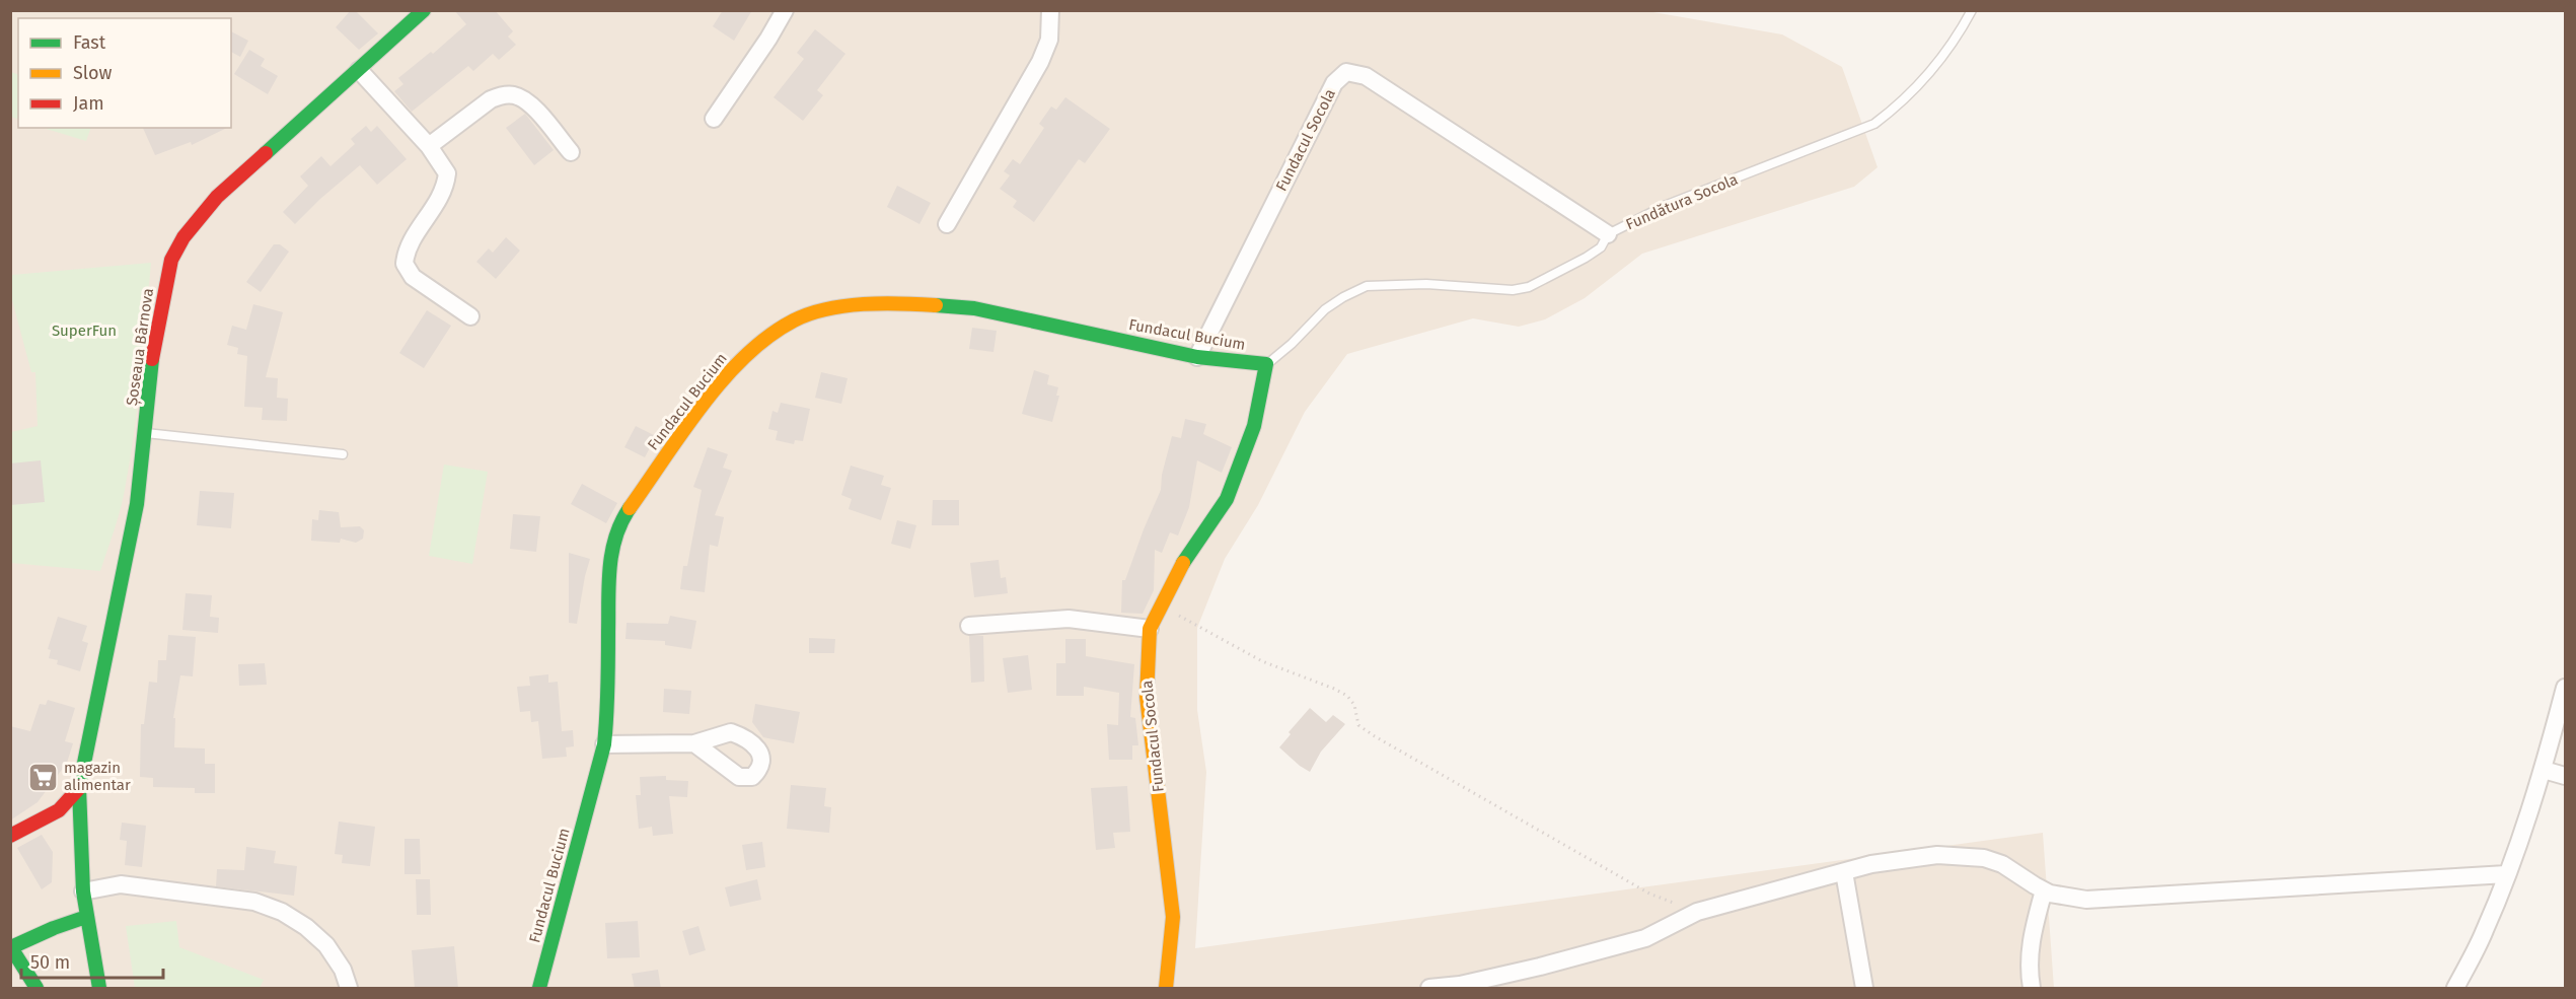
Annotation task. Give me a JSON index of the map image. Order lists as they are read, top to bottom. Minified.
{"streets":{"street":["Fundacul Socola","Fundacul Bucium","Șoseaua Bârnova"],"lane":["Fundătura Socola"]},"crossings":[["Fundacul Socola","Fundătura Socola"],["Fundacul Socola","Fundacul Bucium"],["Fundătura Socola","Fundacul Bucium"]],"parks":["SuperFun"],"places":{"supermarket":["magazin alimentar"]},"legend":["Fast","Slow","Jam"],"scale_bar":"50 m"}
